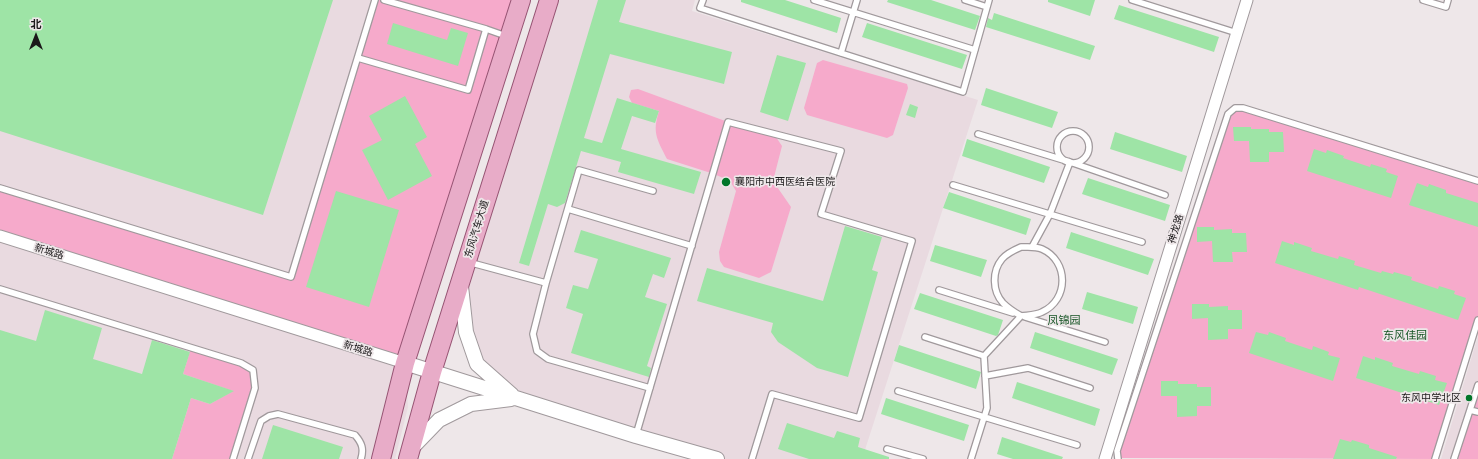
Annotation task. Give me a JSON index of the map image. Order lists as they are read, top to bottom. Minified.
{"streets":{"main road":["东风汽车大道"],"street":["神龙路","新城路"]},"crossings":[["东风汽车大道","新城路"]],"districts":["凤锦园","东风佳园"],"places":["襄阳市中西医结合医院","东风中学北区"],"north":"top"}
